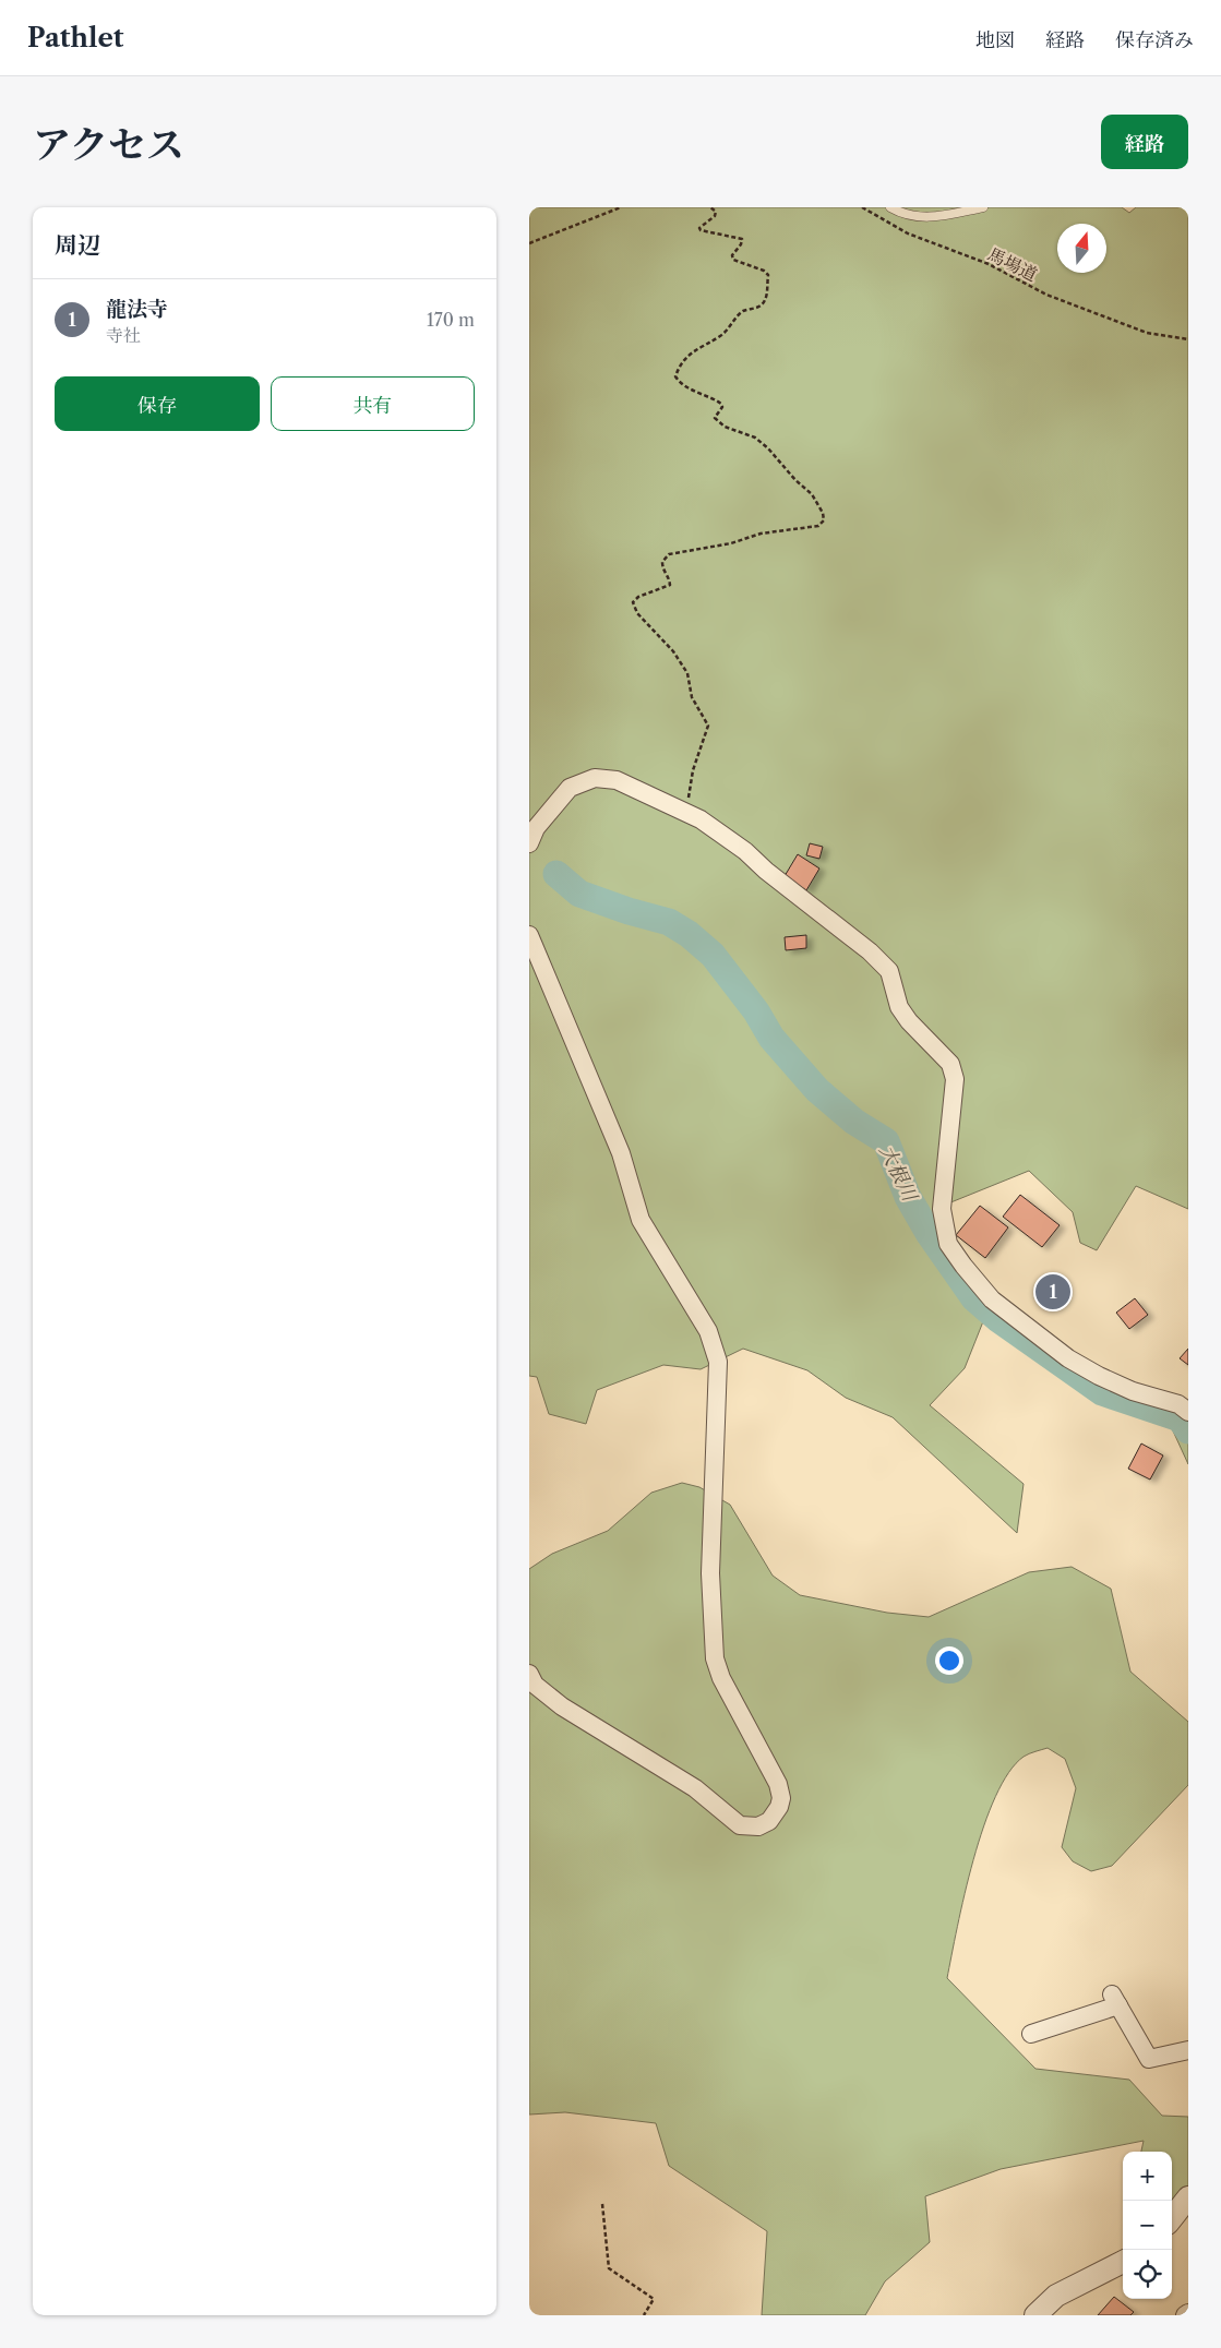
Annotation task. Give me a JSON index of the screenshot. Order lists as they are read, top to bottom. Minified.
{"streets":{"path":["馬場道"]},"water":["大根川"],"north":"top","page":{"header":"Pathlet","nav":["地図","経路","保存済み"],"title":"アクセス","buttons":["経路",["保存","共有"]],"heading":"周辺","list":[{"mark":"1","name":"龍法寺","note":"寺社","value":"170 m"}],"pins":"1","map_buttons":["+","−"]}}
